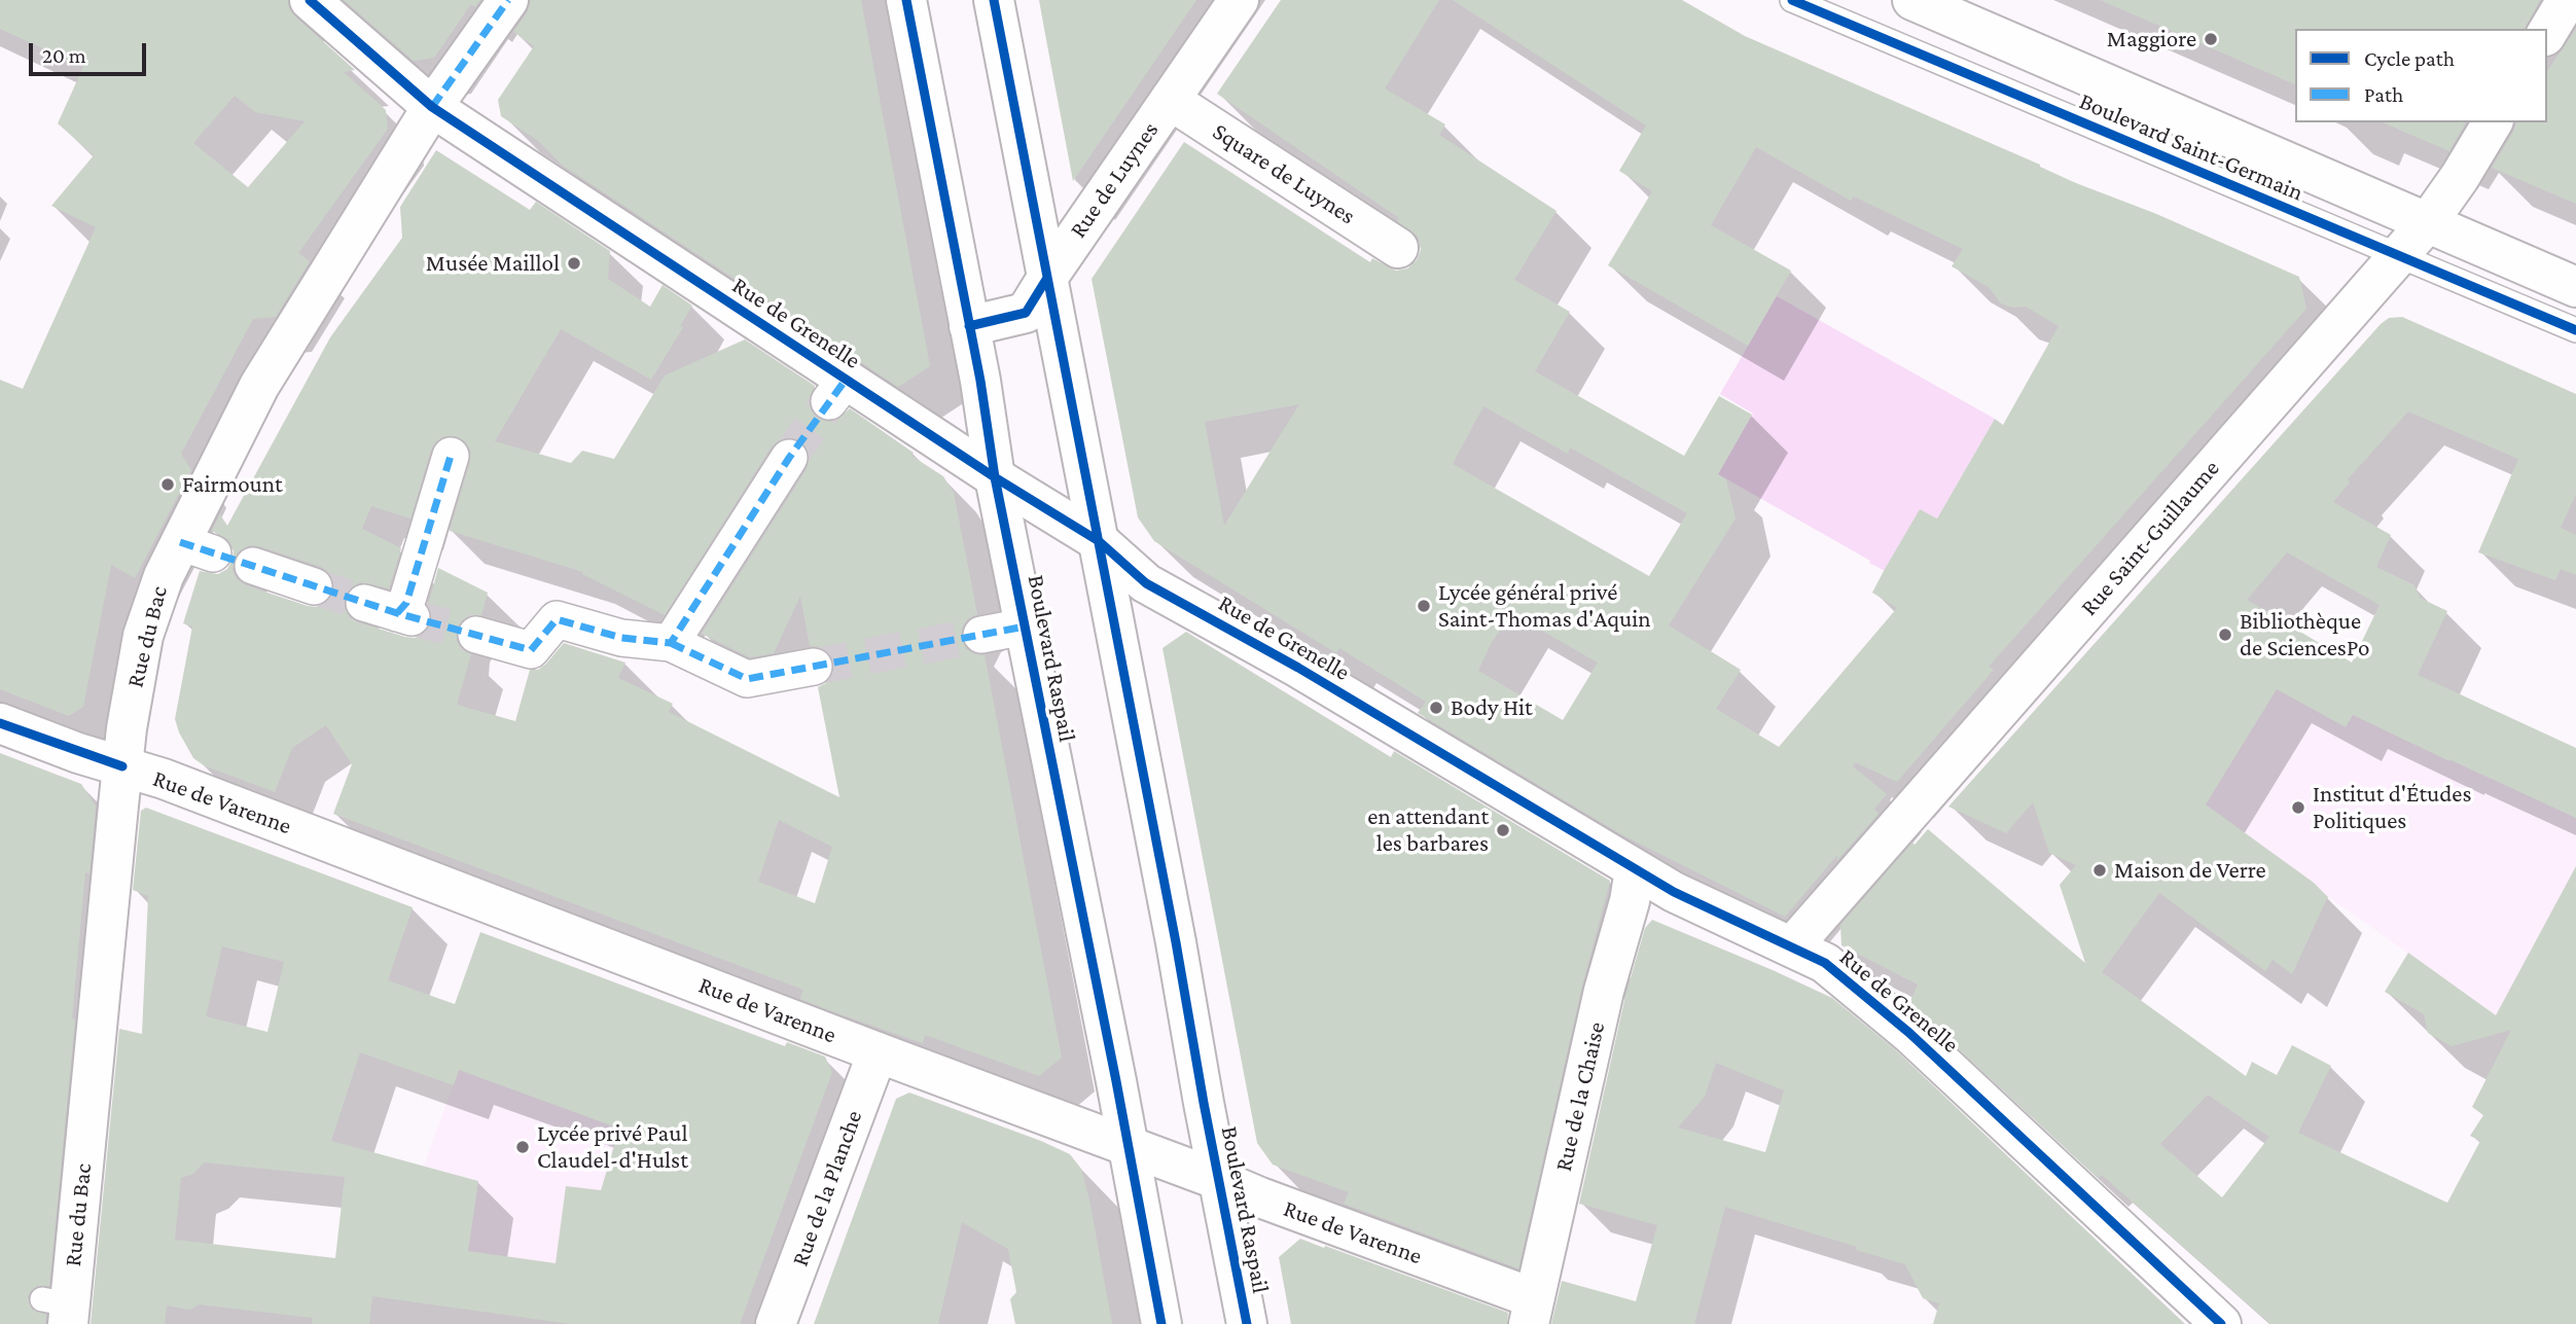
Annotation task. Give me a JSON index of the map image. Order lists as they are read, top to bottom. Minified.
{"streets":{"street":["Boulevard Saint-Germain","Square de Luynes","Rue de Luynes","Rue de Grenelle","Rue Saint-Guillaume","Rue du Bac","Boulevard Raspail","Rue de Varenne","Rue de la Chaise","Rue de la Planche"]},"crossings":[["Boulevard Saint-Germain","Rue Saint-Guillaume"],["Square de Luynes","Rue de Luynes"],["Rue de Luynes","Boulevard Raspail"],["Rue de Grenelle","Rue Saint-Guillaume"],["Rue de Grenelle","Rue du Bac"],["Rue de Grenelle","Boulevard Raspail"],["Rue de Grenelle","Rue de la Chaise"],["Rue du Bac","Rue de Varenne"],["Boulevard Raspail","Rue de Varenne"],["Rue de Varenne","Rue de la Chaise"],["Rue de Varenne","Rue de la Planche"]],"places":["Maggiore","Musée Maillol","Fairmount","Lycée général privé Saint-Thomas d'Aquin","Bibliothèque de SciencesPo","Body Hit","Institut d'Études Politiques","en attendant les barbares","Maison de Verre","Lycée privé Paul Claudel-d'Hulst"],"legend":["Cycle path","Path"],"scale_bar":"20 m"}
